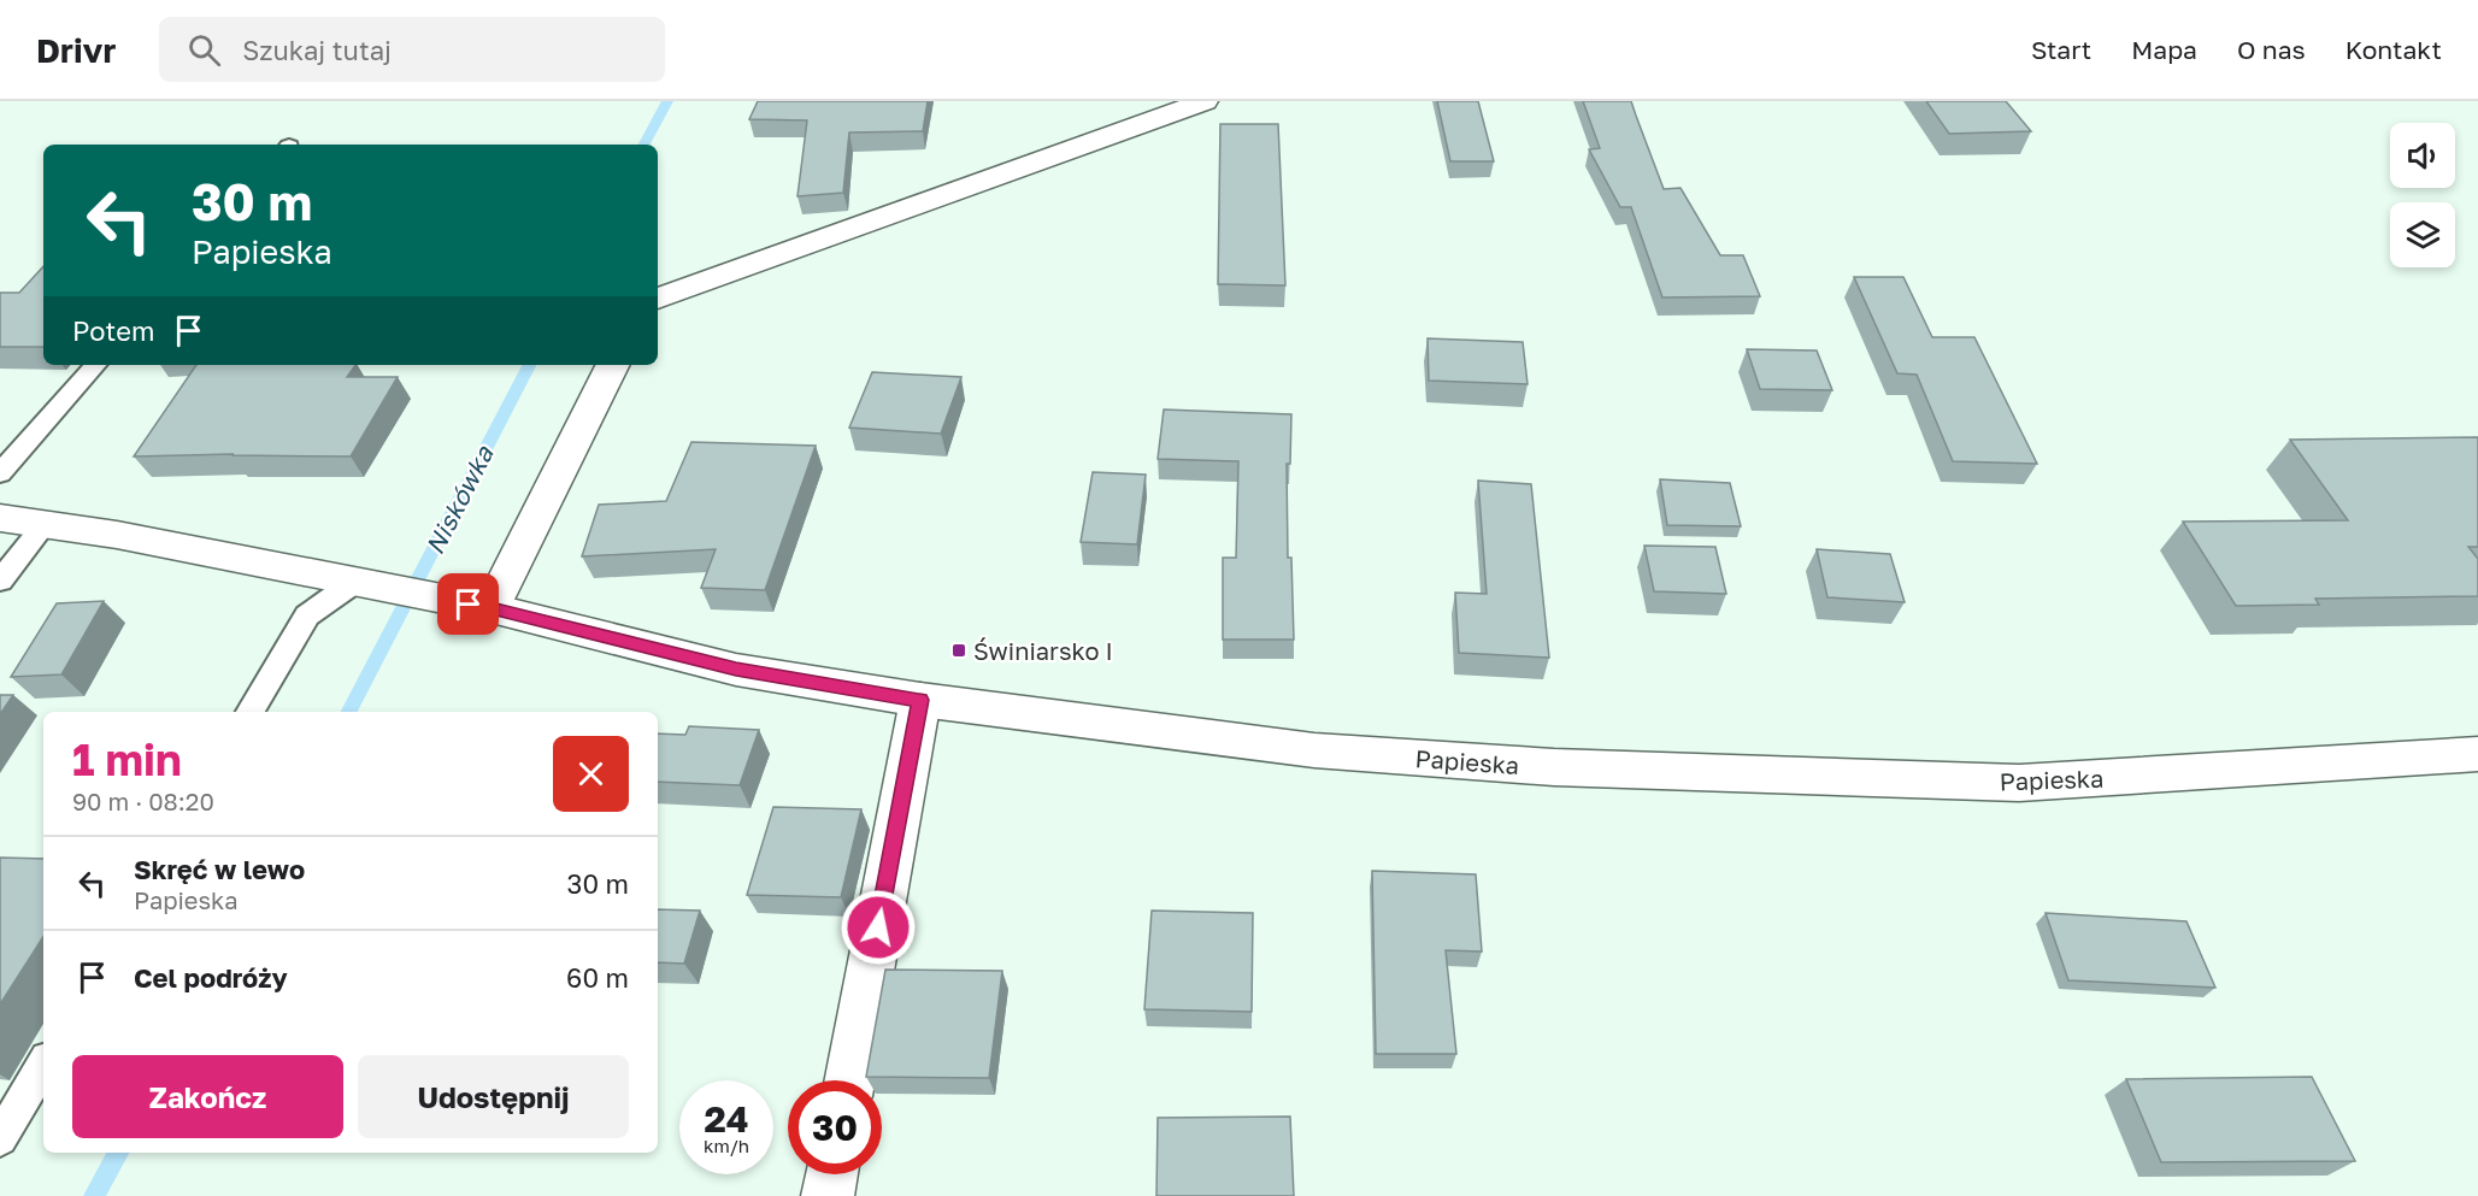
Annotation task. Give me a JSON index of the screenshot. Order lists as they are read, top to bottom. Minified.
{"streets":{"street":["Papieska"]},"water":["Niskówka"],"places":{"transit":["Świniarsko I"]},"page":{"header":"Drivr","search":"Szukaj tutaj","nav":["Start","Mapa","O nas","Kontakt"],"turn":["30 m","Papieska"],"then":"Potem","heading":["1 min","90 m · 08:20"],"list":[{"name":"Skręć w lewo","note":"Papieska","value":"30 m"},{"name":"Cel podróży","value":"60 m"}],"buttons":["Zakończ","Udostępnij"],"speed":"24 km/h","limit":"30"}}
